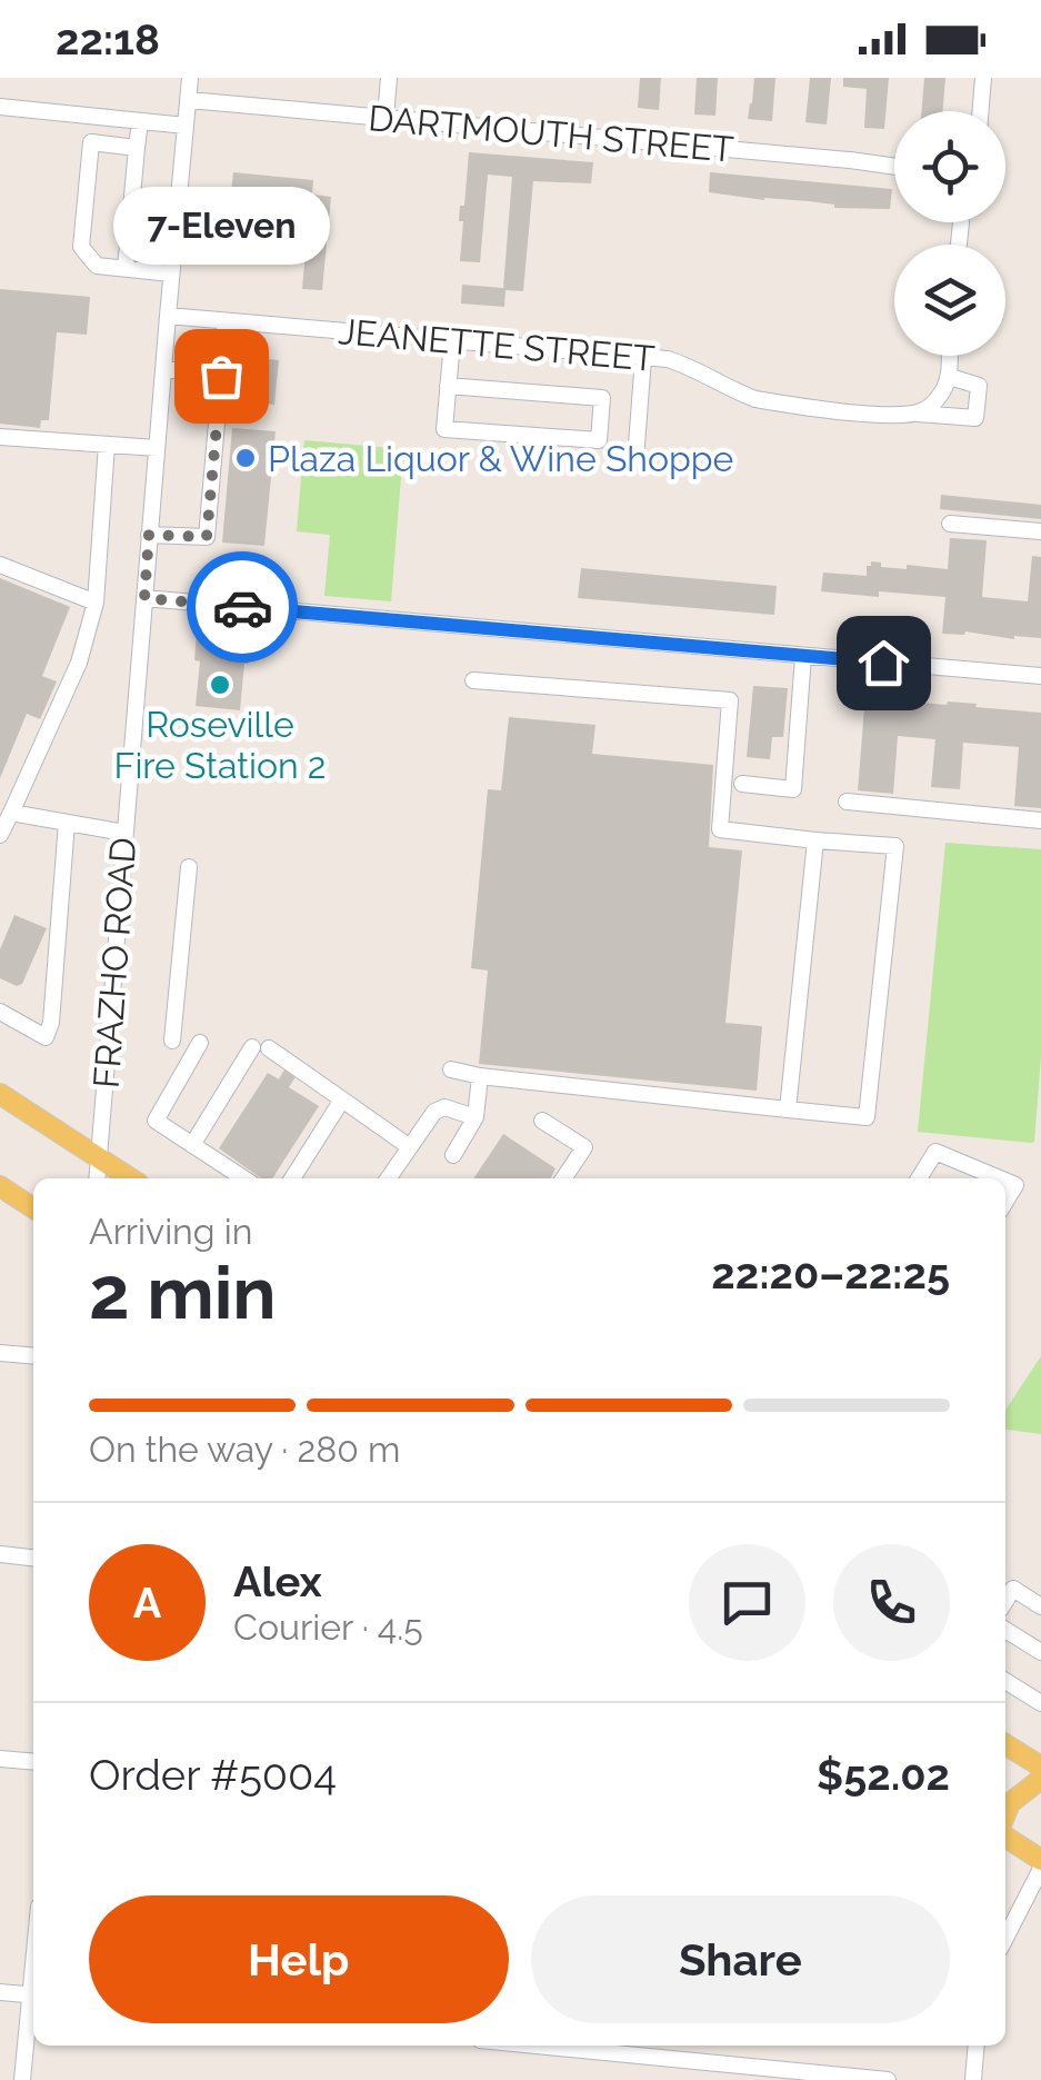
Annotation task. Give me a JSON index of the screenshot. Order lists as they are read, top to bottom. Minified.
{"streets":{"street":["DARTMOUTH STREET","JEANETTE STREET","FRAZHO ROAD"]},"crossings":[["DARTMOUTH STREET","FRAZHO ROAD"],["JEANETTE STREET","FRAZHO ROAD"]],"places":["7-Eleven","Plaza Liquor & Wine Shoppe","Roseville Fire Station 2"],"page":{"status":"22:18","bubble":"7-Eleven","heading":["2 min","Arriving in","22:20–22:25"],"panel":["Alex","Courier · 4.5","Order #5004","$52.02"],"bar":"On the way · 280 m","round":"A","buttons":["Help","Share"]}}
